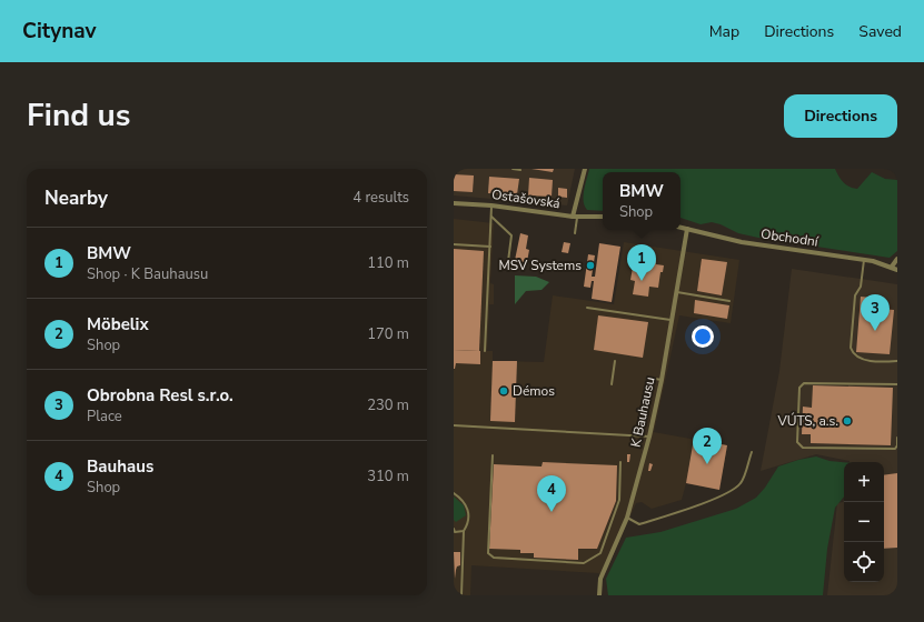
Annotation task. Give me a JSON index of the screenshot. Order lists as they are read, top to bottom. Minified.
{"streets":{"street":["Ostašovská","Obchodní","K Bauhausu"]},"crossings":[["Obchodní","K Bauhausu"]],"places":["MSV Systems","Démos","VÚTS, a.s."],"page":{"header":"Citynav","nav":["Map","Directions","Saved"],"title":"Find us","buttons":"Directions","heading":["Nearby","4 results"],"popup":["BMW","Shop"],"list":[{"mark":"1","name":"BMW","note":"Shop · K Bauhausu","value":"110 m"},{"mark":"2","name":"Möbelix","note":"Shop","value":"170 m"},{"mark":"3","name":"Obrobna Resl s.r.o.","note":"Place","value":"230 m"},{"mark":"4","name":"Bauhaus","note":"Shop","value":"310 m"}],"pins":["1","3","2","4"],"map_buttons":["+","−"]}}
